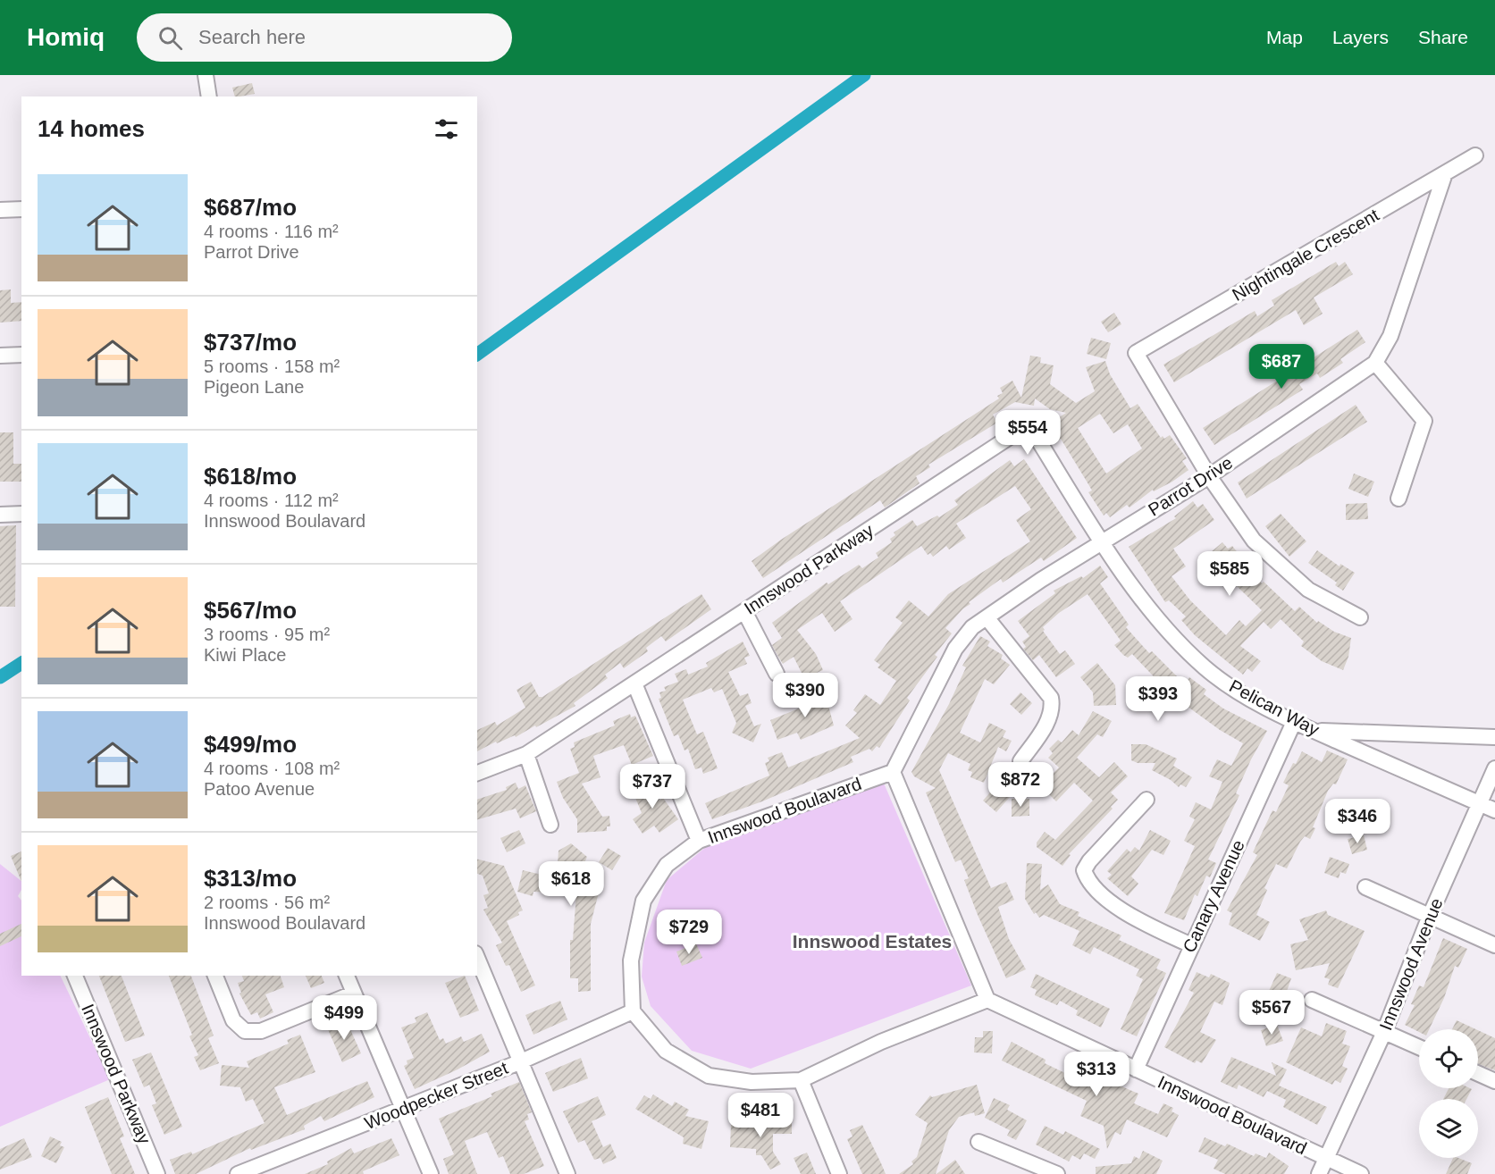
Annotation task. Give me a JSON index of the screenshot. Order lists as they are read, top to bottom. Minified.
{"streets":{"street":["Nightingale Crescent","Parrot Drive","Innswood Parkway","Pelican Way","Innswood Boulavard","Canary Avenue","Innswood Avenue","Woodpecker Street"]},"crossings":[["Nightingale Crescent","Parrot Drive"],["Parrot Drive","Innswood Parkway"],["Parrot Drive","Pelican Way"],["Parrot Drive","Innswood Boulavard"],["Innswood Parkway","Pelican Way"],["Pelican Way","Canary Avenue"],["Pelican Way","Innswood Avenue"],["Innswood Boulavard","Canary Avenue"],["Innswood Boulavard","Innswood Avenue"],["Innswood Boulavard","Woodpecker Street"]],"districts":["Innswood Estates"],"page":{"header":"Homiq","search":"Search here","nav":["Map","Layers","Share"],"heading":"14 homes","list":[{"name":"$687/mo","note":"4 rooms · 116 m² · Parrot Drive"},{"name":"$737/mo","note":"5 rooms · 158 m² · Pigeon Lane"},{"name":"$618/mo","note":"4 rooms · 112 m² · Innswood Boulavard"},{"name":"$567/mo","note":"3 rooms · 95 m² · Kiwi Place"},{"name":"$499/mo","note":"4 rooms · 108 m² · Patoo Avenue"},{"name":"$313/mo","note":"2 rooms · 56 m² · Innswood Boulavard"}],"price":["$687","$554","$585","$390","$393","$872","$737","$346","$618","$729","$567","$499","$313","$481"]}}
